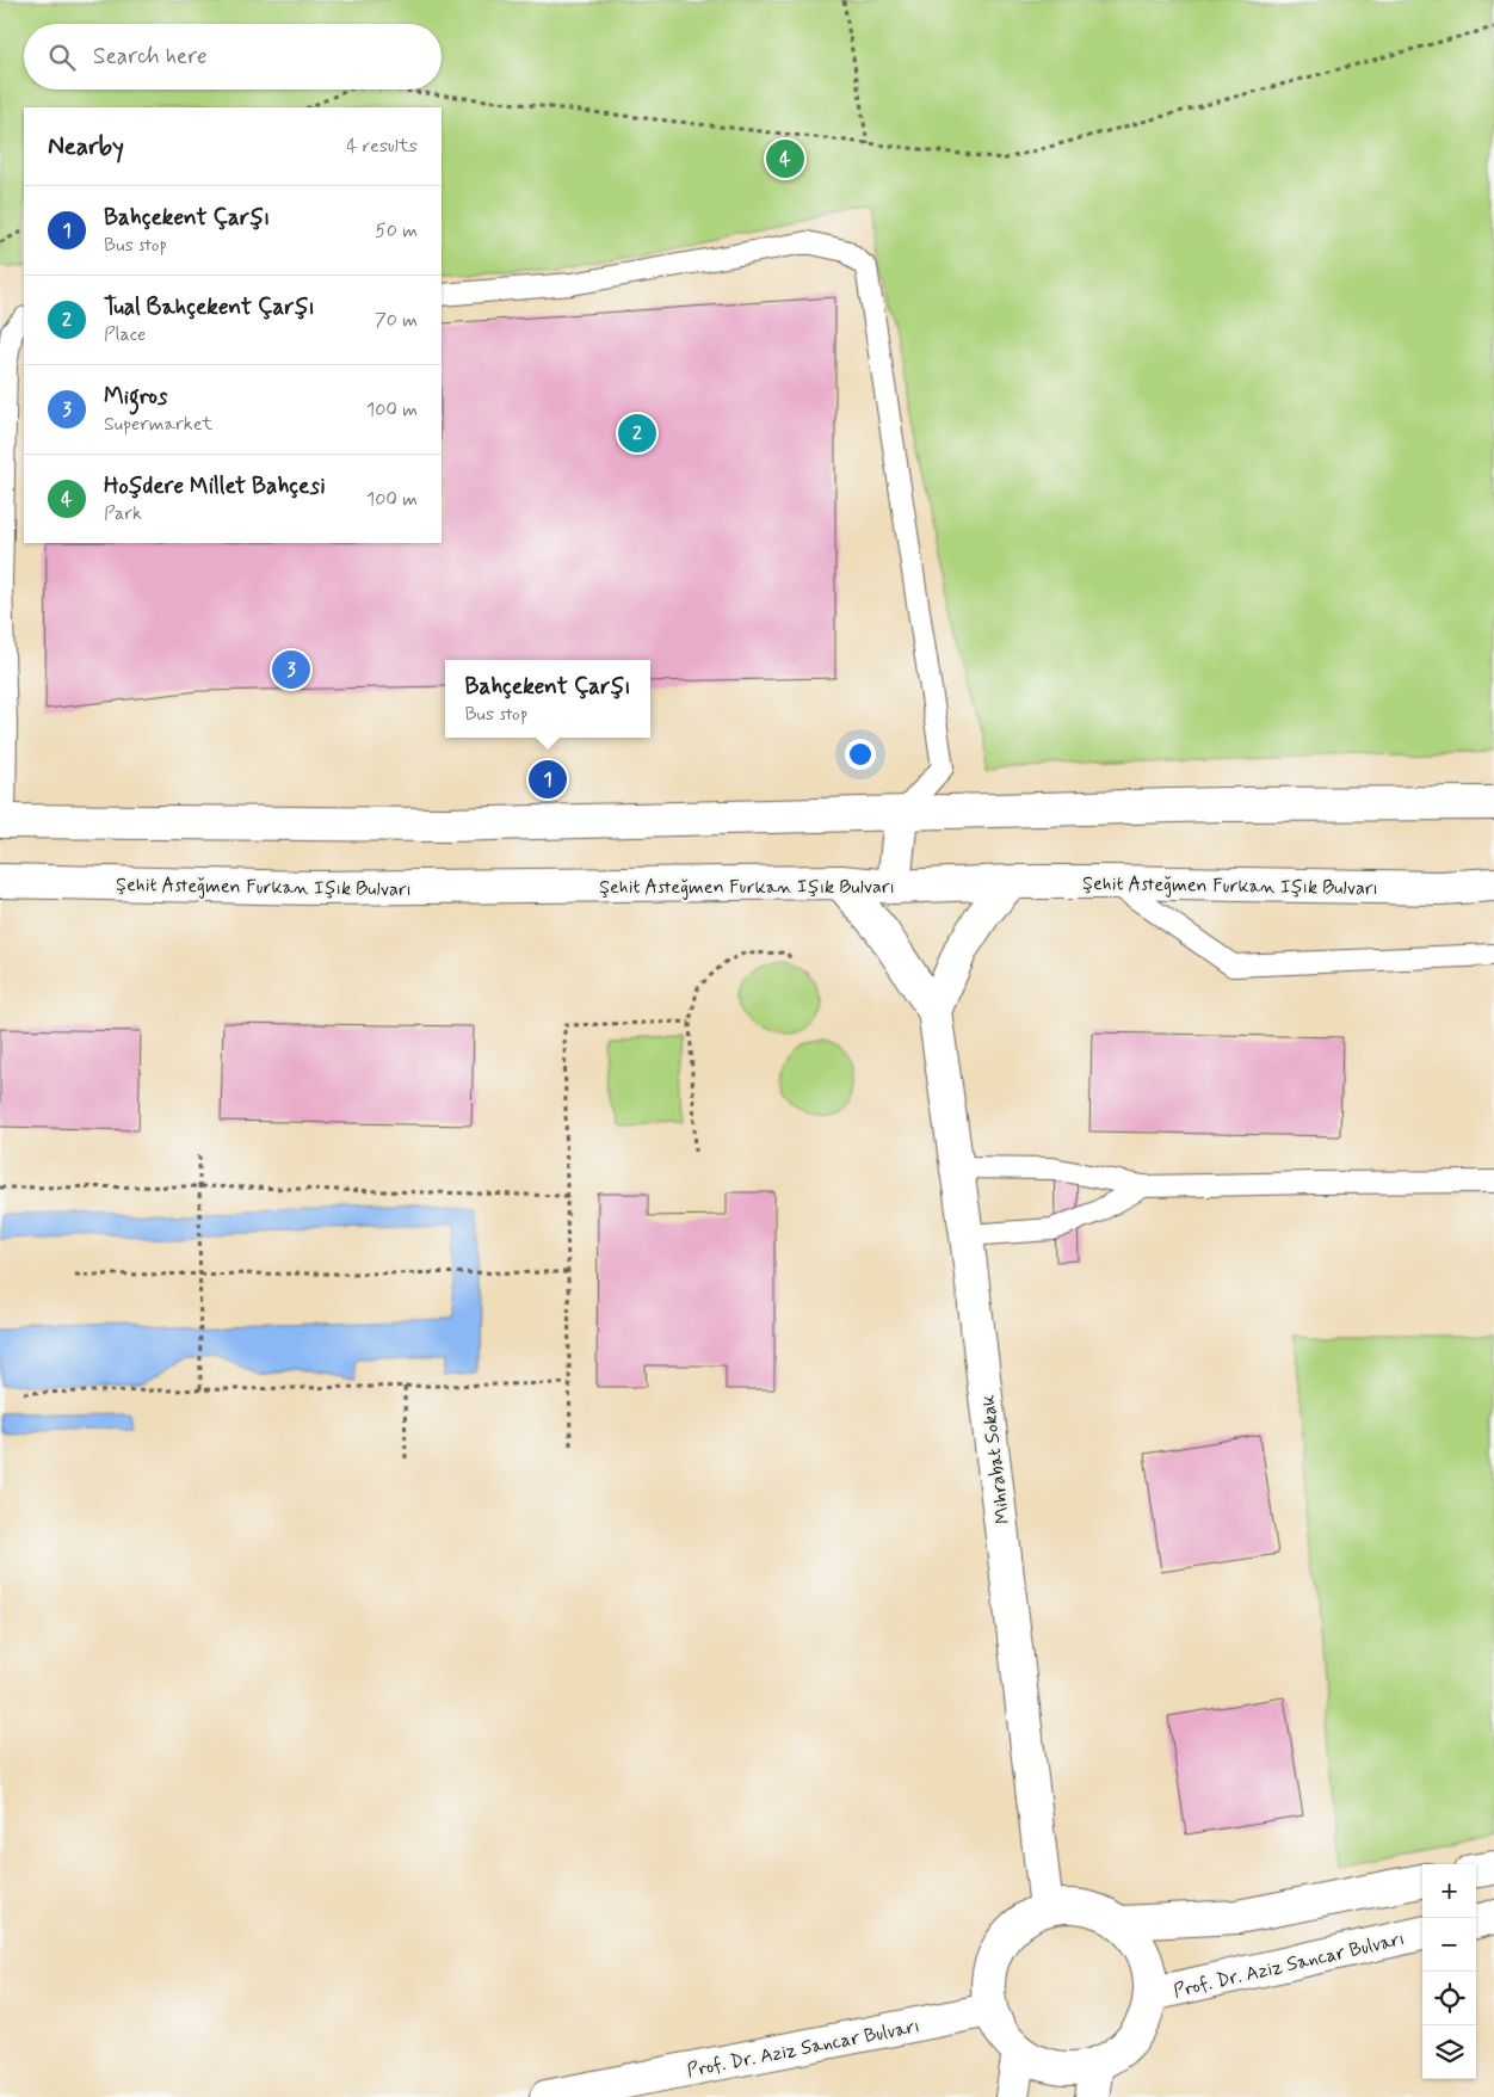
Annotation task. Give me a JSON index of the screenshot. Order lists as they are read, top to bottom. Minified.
{"streets":{"main road":["Şehit Asteğmen Furkan Işık Bulvarı","Mihrabat Sokak","Prof. Dr. Aziz Sancar Bulvarı"]},"crossings":[["Mihrabat Sokak","Prof. Dr. Aziz Sancar Bulvarı"]],"page":{"search":"Search here","heading":["Nearby","4 results"],"pins":["4","2","3","1"],"list":[{"mark":"1","name":"Bahçekent Çarşı","note":"Bus stop","value":"50 m"},{"mark":"2","name":"Tual Bahçekent Çarşı","note":"Place","value":"70 m"},{"mark":"3","name":"Migros","note":"Supermarket","value":"100 m"},{"mark":"4","name":"Hoşdere Millet Bahçesi","note":"Park","value":"100 m"}],"popup":["Bahçekent Çarşı","Bus stop"],"map_buttons":["+","−"]}}
